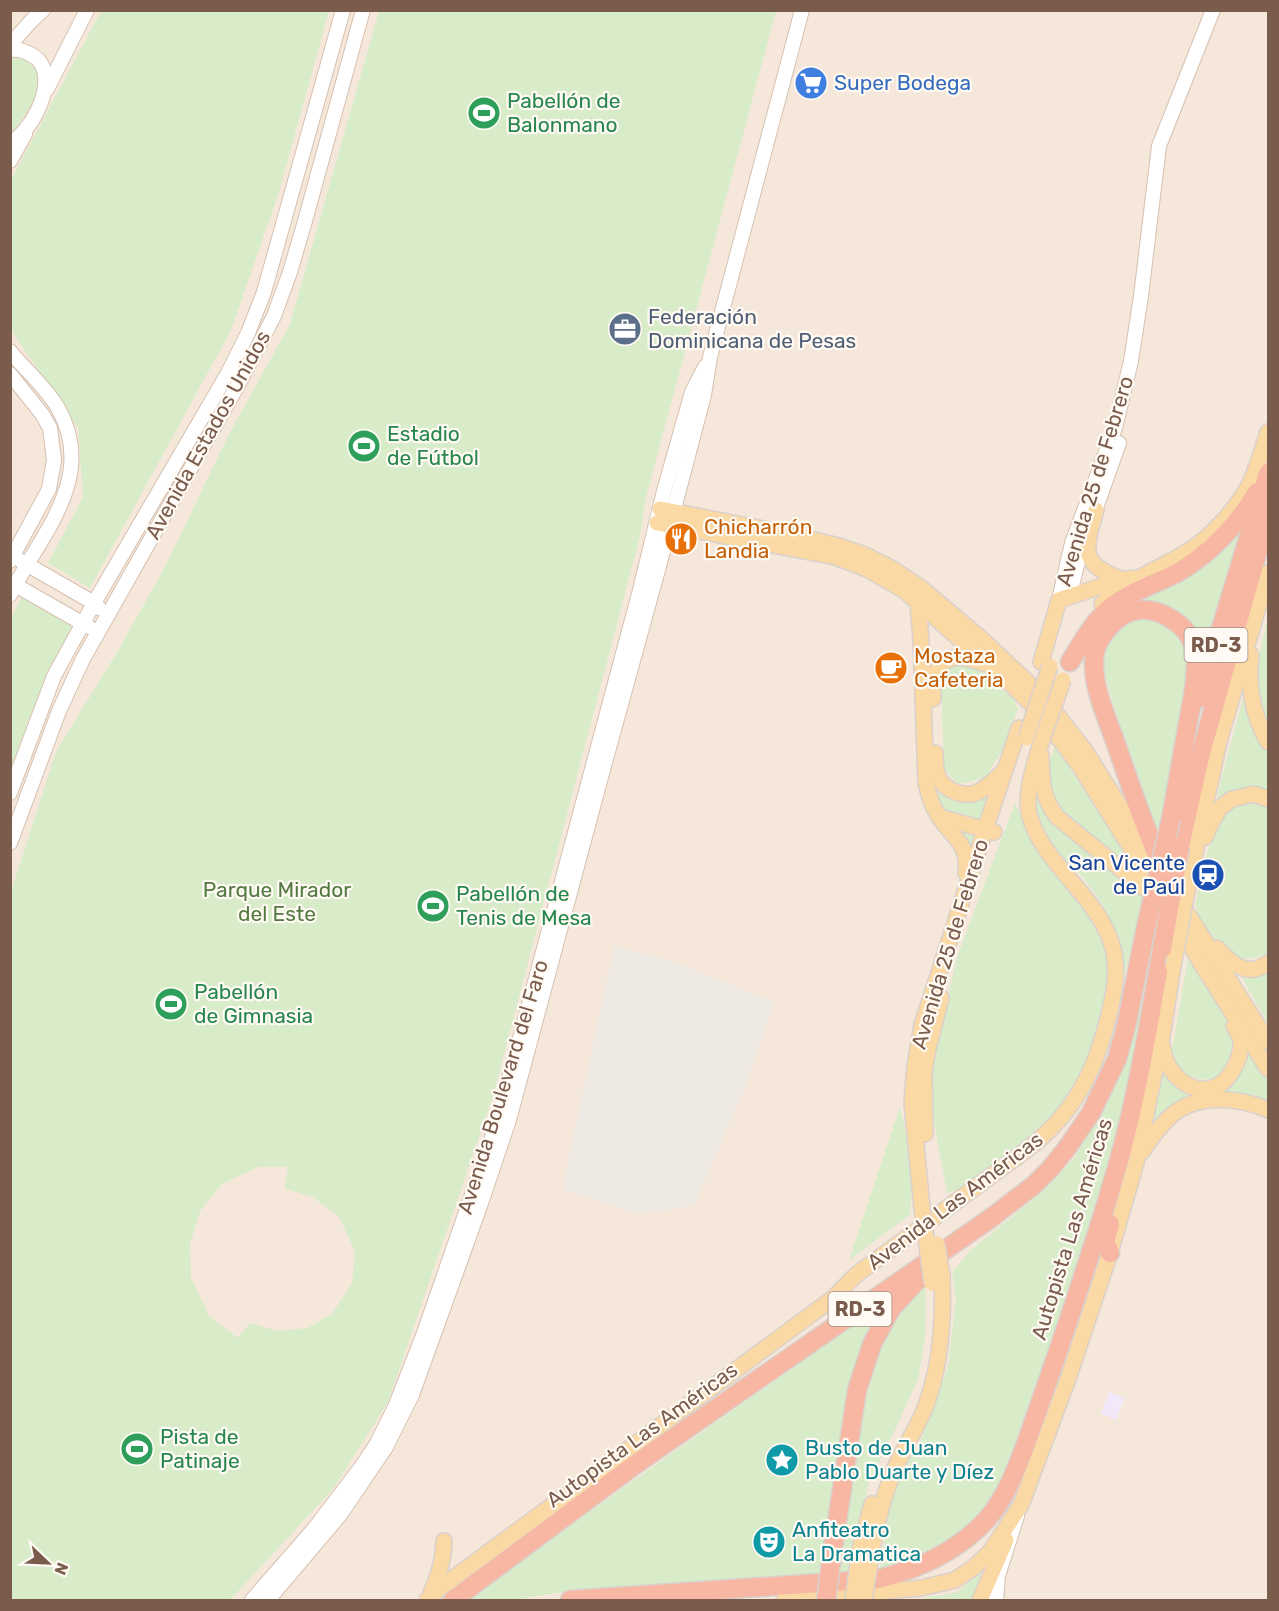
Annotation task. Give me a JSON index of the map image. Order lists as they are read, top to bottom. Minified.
{"streets":{"highway":["RD-3","Autopista Las Américas"],"main road":["Avenida 25 de Febrero","Avenida Las Américas"],"street":["Avenida Estados Unidos","Avenida Boulevard del Faro"]},"parks":["Parque Mirador del Este"],"places":{"supermarket":["Super Bodega"],"sports":["Pabellón de Balonmano","Estadio de Fútbol","Pabellón de Tenis de Mesa","Pabellón de Gimnasia","Pista de Patinaje"],"office":["Federación Dominicana de Pesas"],"restaurant":["Chicharrón Landia"],"cafe":["Mostaza Cafeteria"],"station":["San Vicente de Paúl"],"place":["Busto de Juan Pablo Duarte y Díez"],"theatre":["Anfiteatro La Dramatica"]},"north":"bottom right"}
